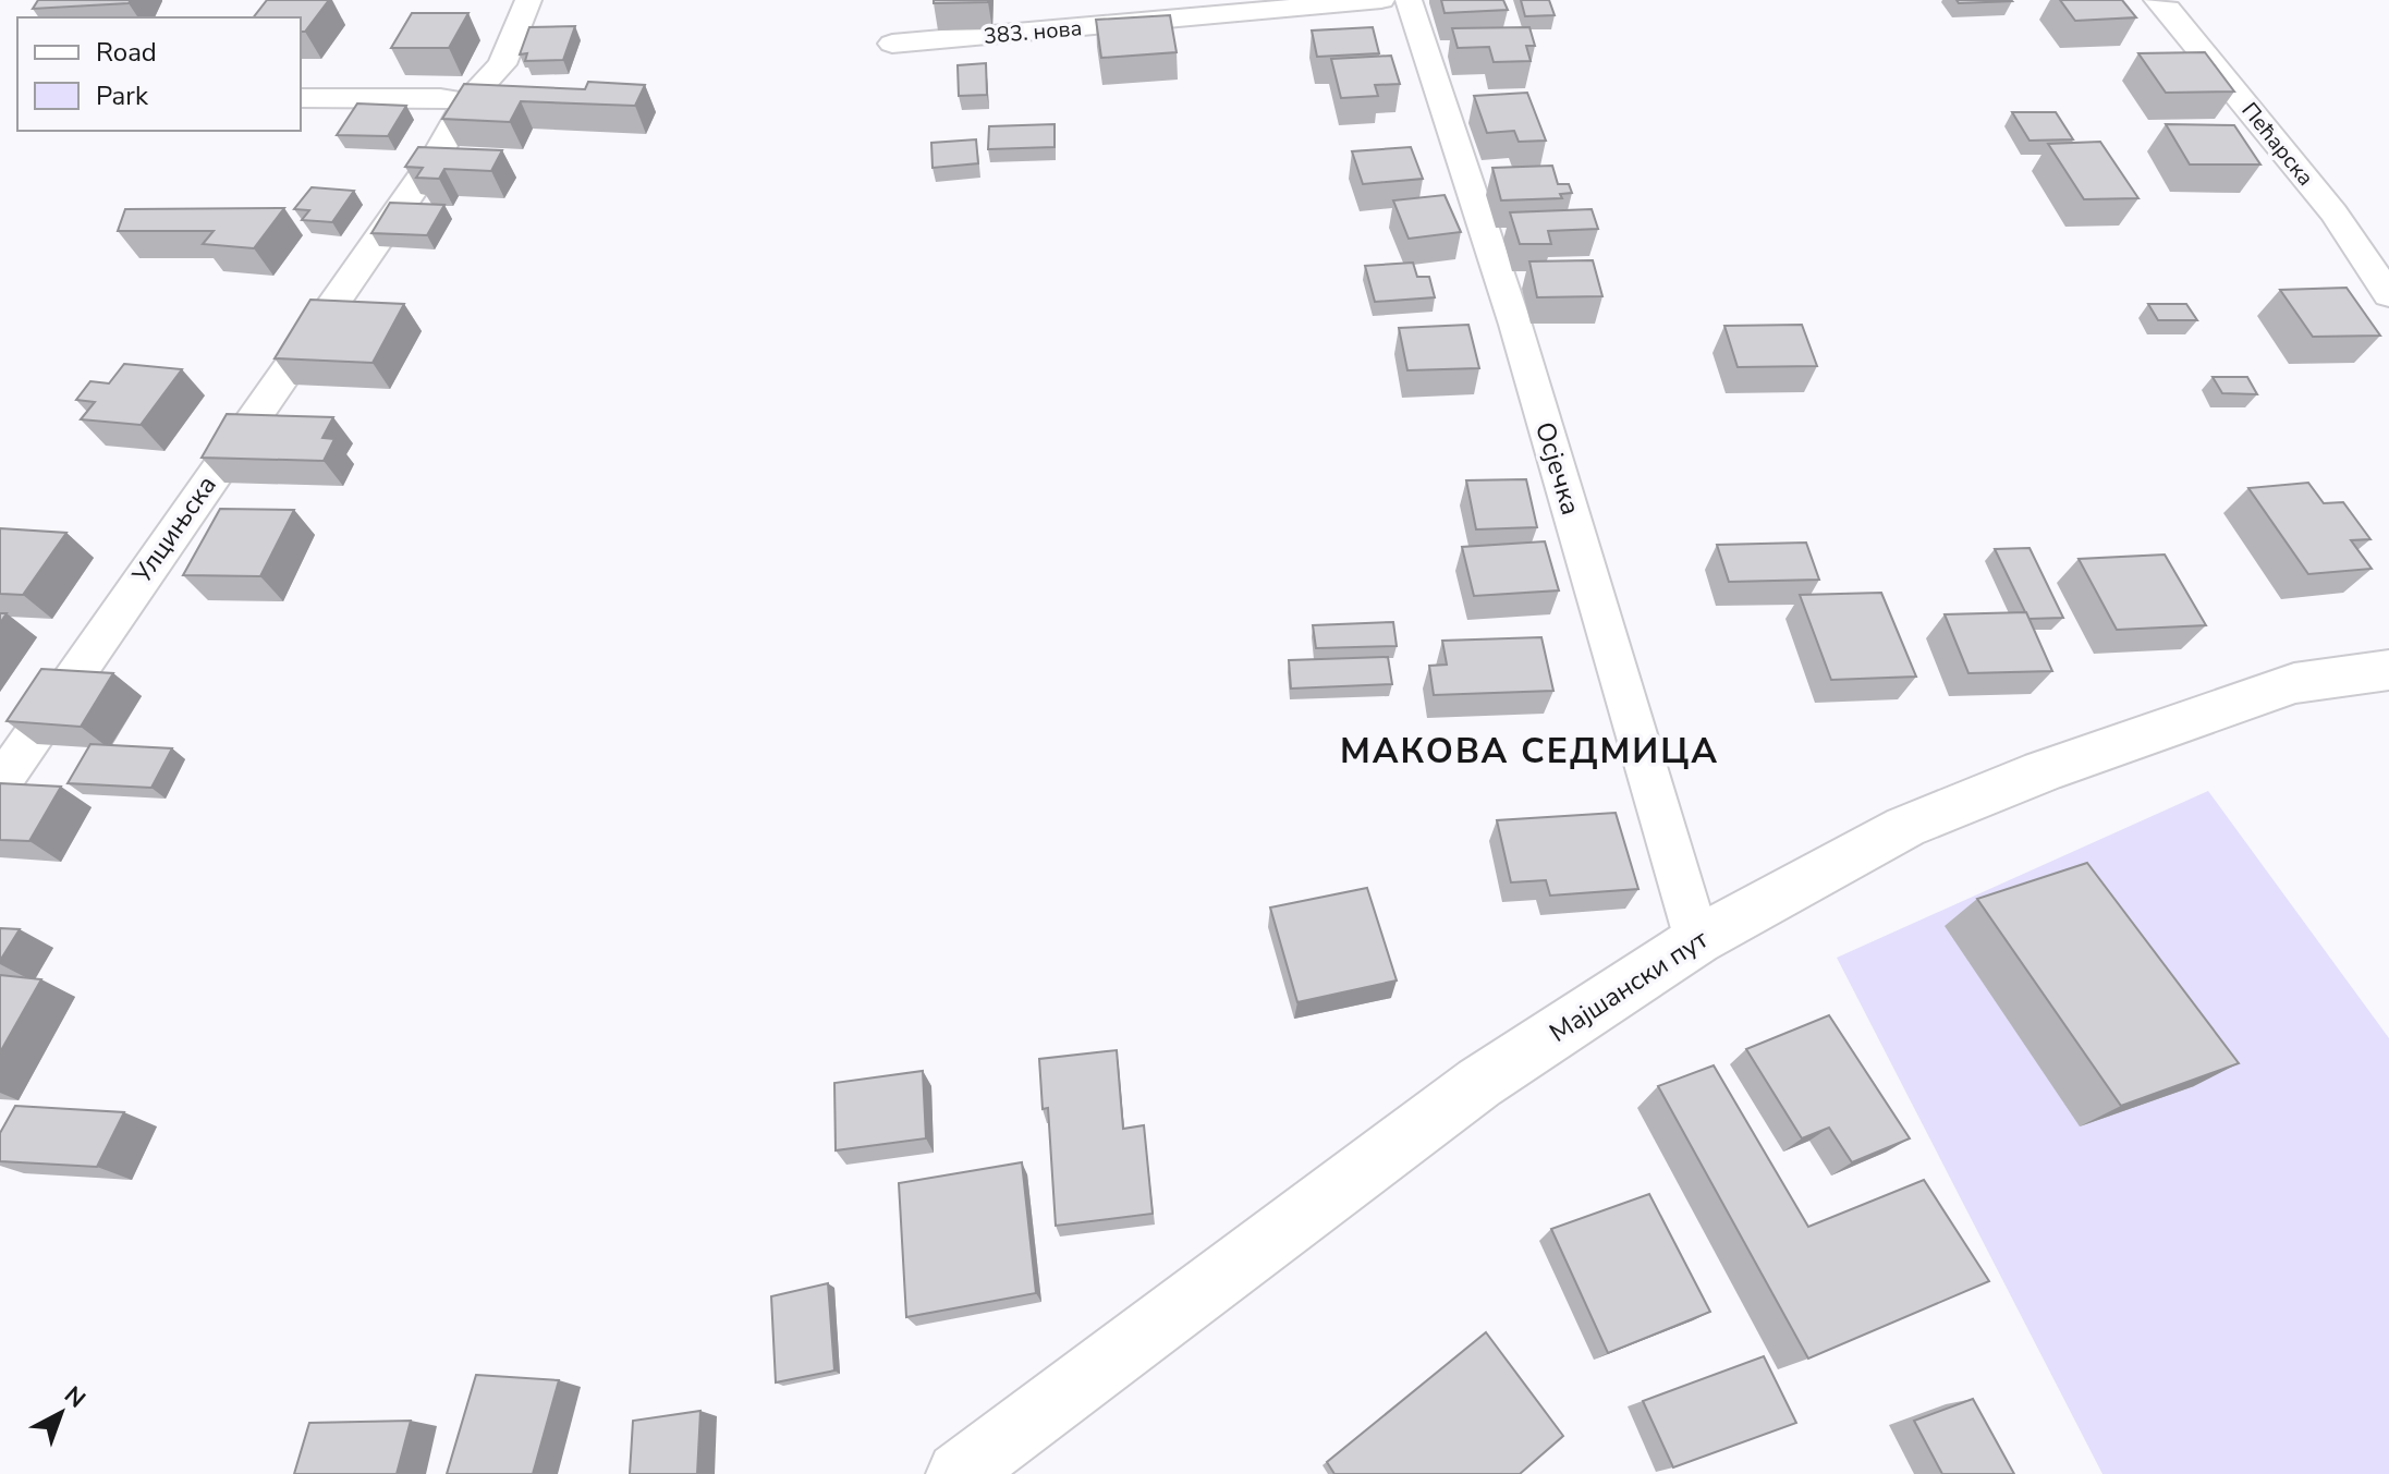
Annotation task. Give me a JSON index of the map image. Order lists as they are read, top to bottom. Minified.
{"streets":{"street":["383. нова","Пећарска","Осјечка","Улцињска","Мајшански пут"]},"crossings":[["Осјечка","Мајшански пут"]],"districts":["МАКОВА СЕДМИЦА"],"legend":["Road","Park"],"north":"top right"}
